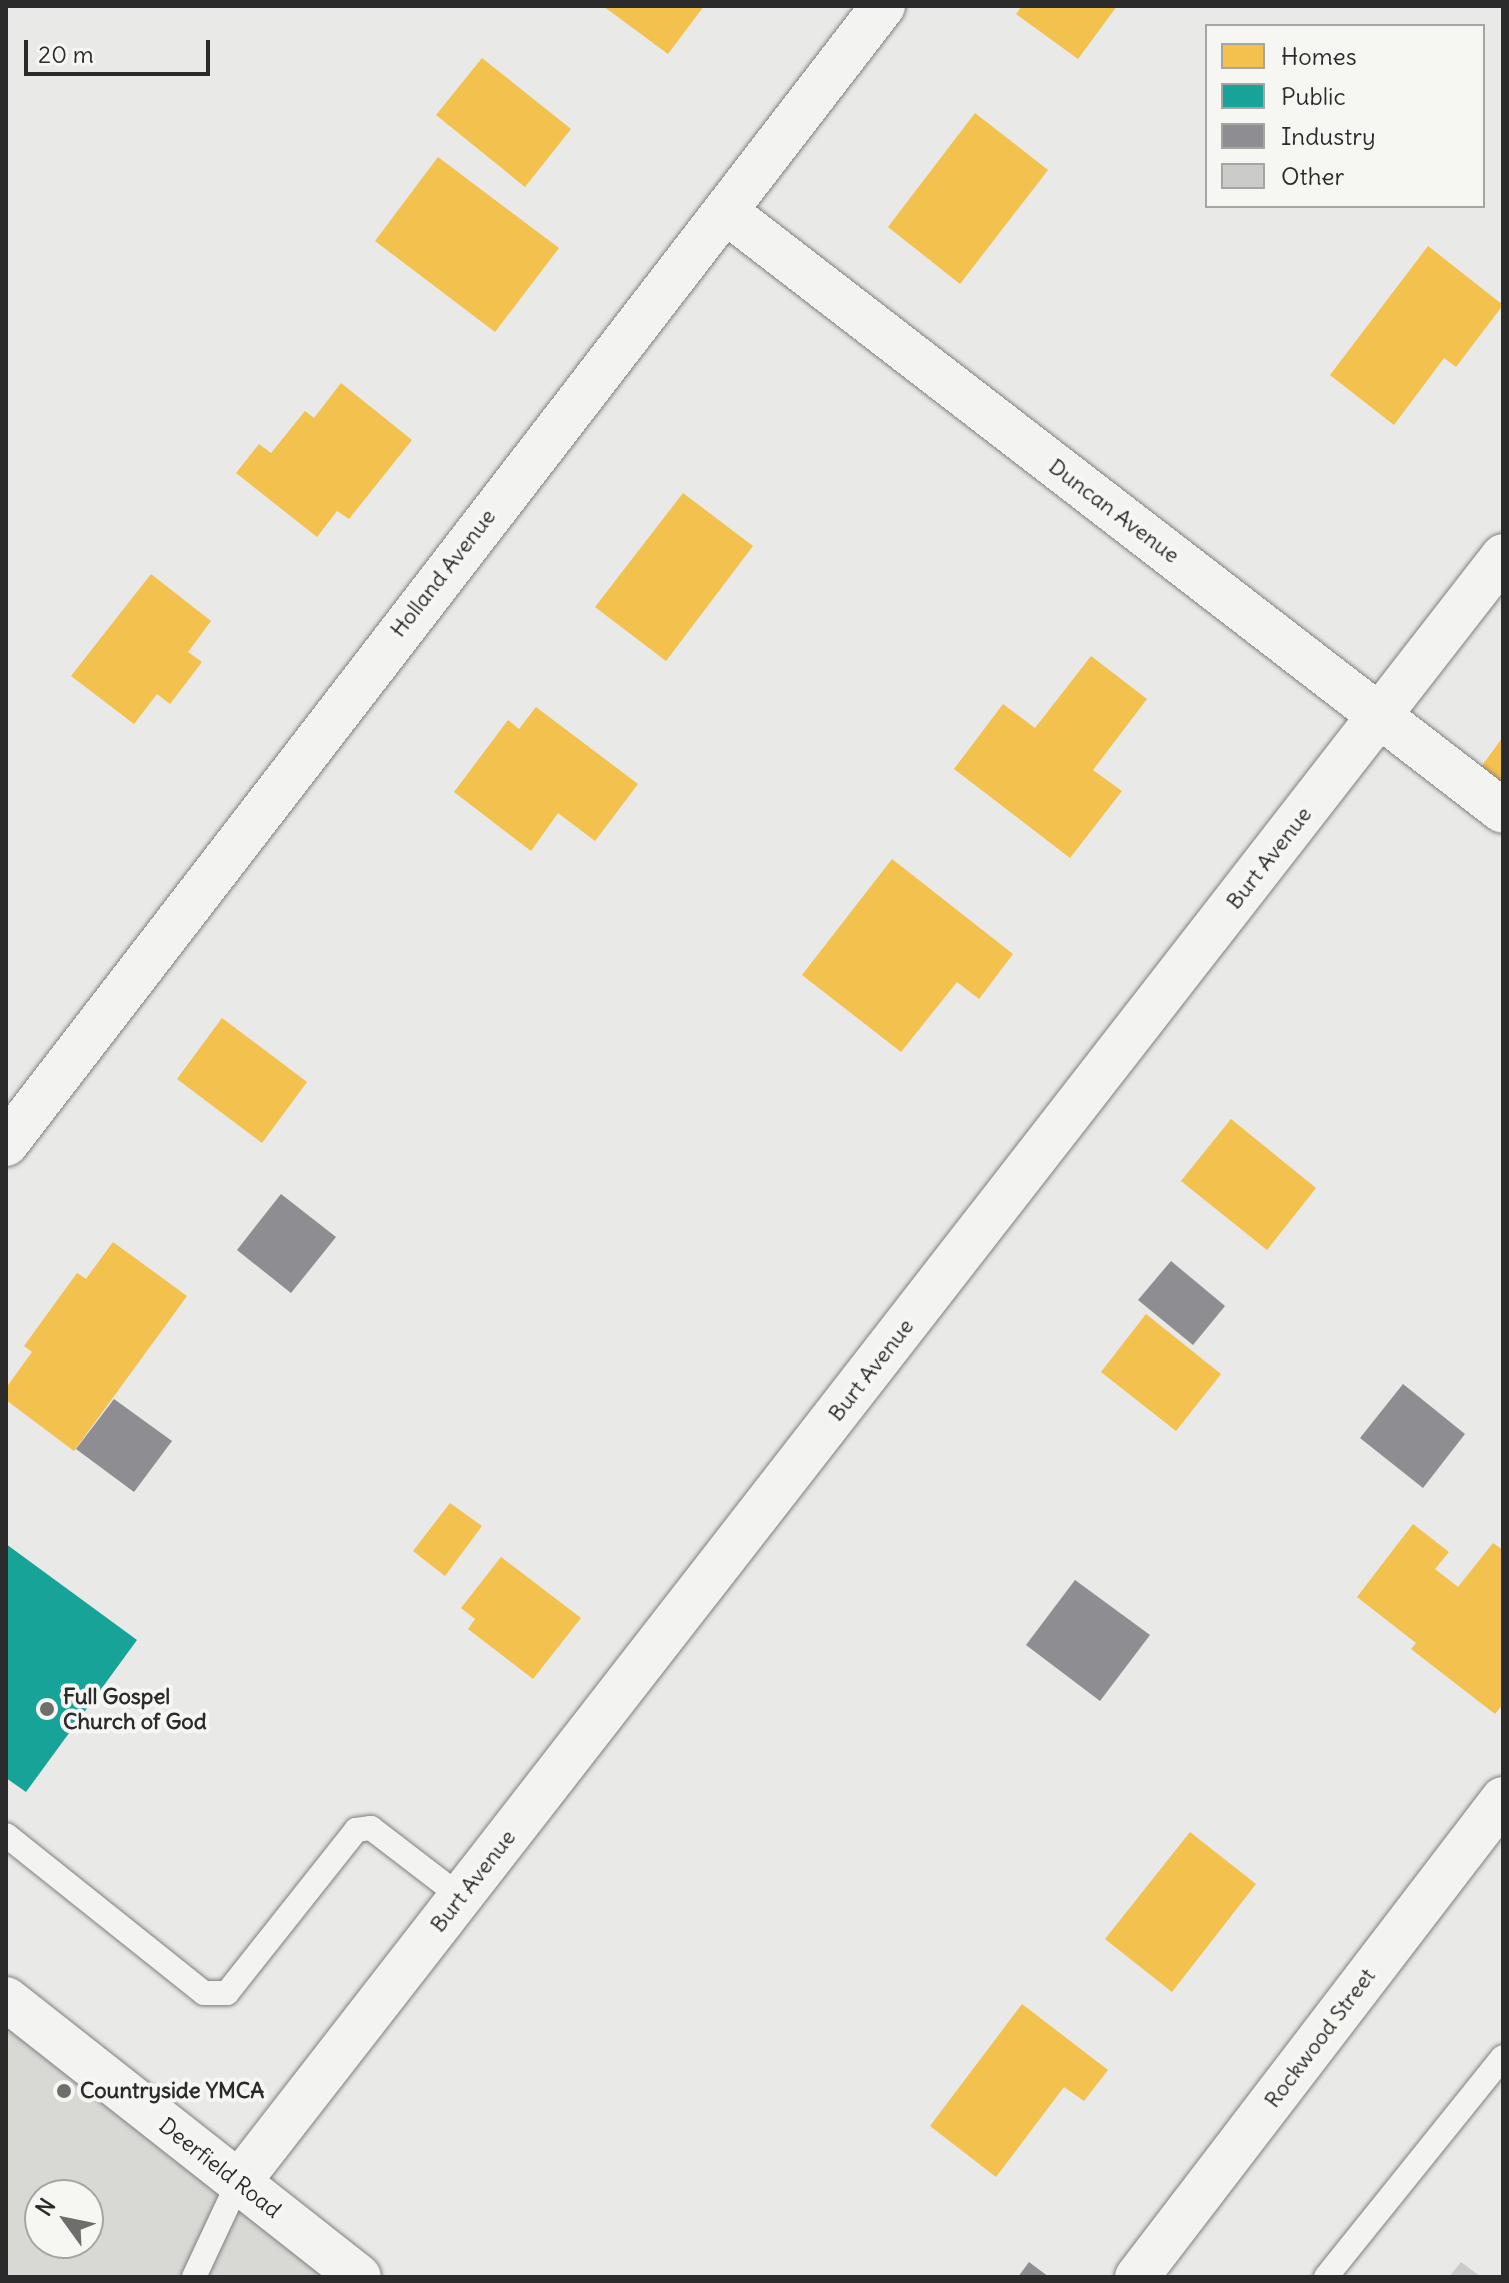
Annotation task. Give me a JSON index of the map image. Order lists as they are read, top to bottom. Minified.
{"streets":{"street":["Duncan Avenue","Holland Avenue","Burt Avenue","Rockwood Street","Deerfield Road"]},"crossings":[["Duncan Avenue","Holland Avenue"],["Duncan Avenue","Burt Avenue"],["Burt Avenue","Deerfield Road"]],"places":["Full Gospel Church of God","Countryside YMCA"],"legend":["Homes","Public","Industry","Other"],"scale_bar":"20 m","north":"top left"}
